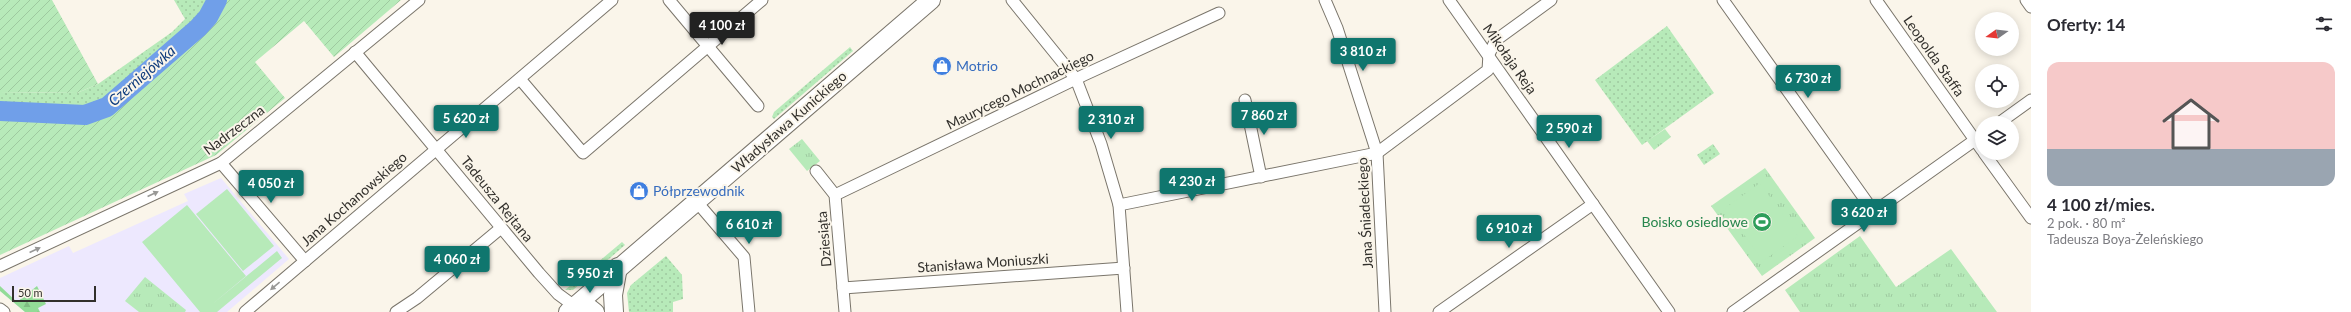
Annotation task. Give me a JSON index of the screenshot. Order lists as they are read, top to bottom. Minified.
{"streets":{"main road":["Władysława Kunickiego"],"street":["Leopolda Staffa","Mikołaja Reja","Maurycego Mochnackiego","Nadrzeczna","Jana Kochanowskiego","Tadeusza Rejtana","Jana Śniadeckiego","Dziesiąta","Stanisława Moniuszki"]},"crossings":[["Maurycego Mochnackiego","Dziesiąta"],["Władysława Kunickiego","Tadeusza Rejtana"],["Nadrzeczna","Tadeusza Rejtana"],["Jana Kochanowskiego","Tadeusza Rejtana"],["Dziesiąta","Stanisława Moniuszki"]],"one_way":["Nadrzeczna"],"water":["Czerniejówka"],"places":{"shop":["Motrio","Półprzewodnik"],"sports":["Boisko osiedlowe"]},"scale_bar":"50 m","north":"left","page":{"heading":"Oferty: 14","price":["4 100 zł","3 810 zł","6 730 zł","7 860 zł","5 620 zł","2 310 zł","2 590 zł","4 230 zł","4 050 zł","3 620 zł","6 610 zł","6 910 zł","4 060 zł","5 950 zł"],"list":[{"name":"4 100 zł/mies.","note":"2 pok. · 80 m² · Tadeusza Boya-Żeleńskiego"}],"scale":"50 m"}}
